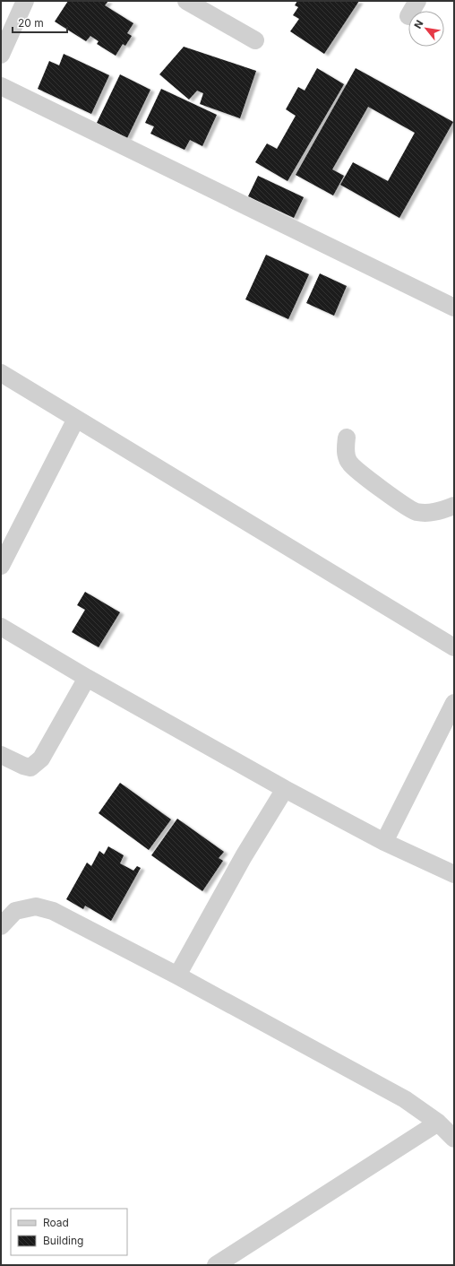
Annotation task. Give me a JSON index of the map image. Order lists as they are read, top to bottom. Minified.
{"legend":["Road","Building"],"scale_bar":"20 m","north":"top left"}
